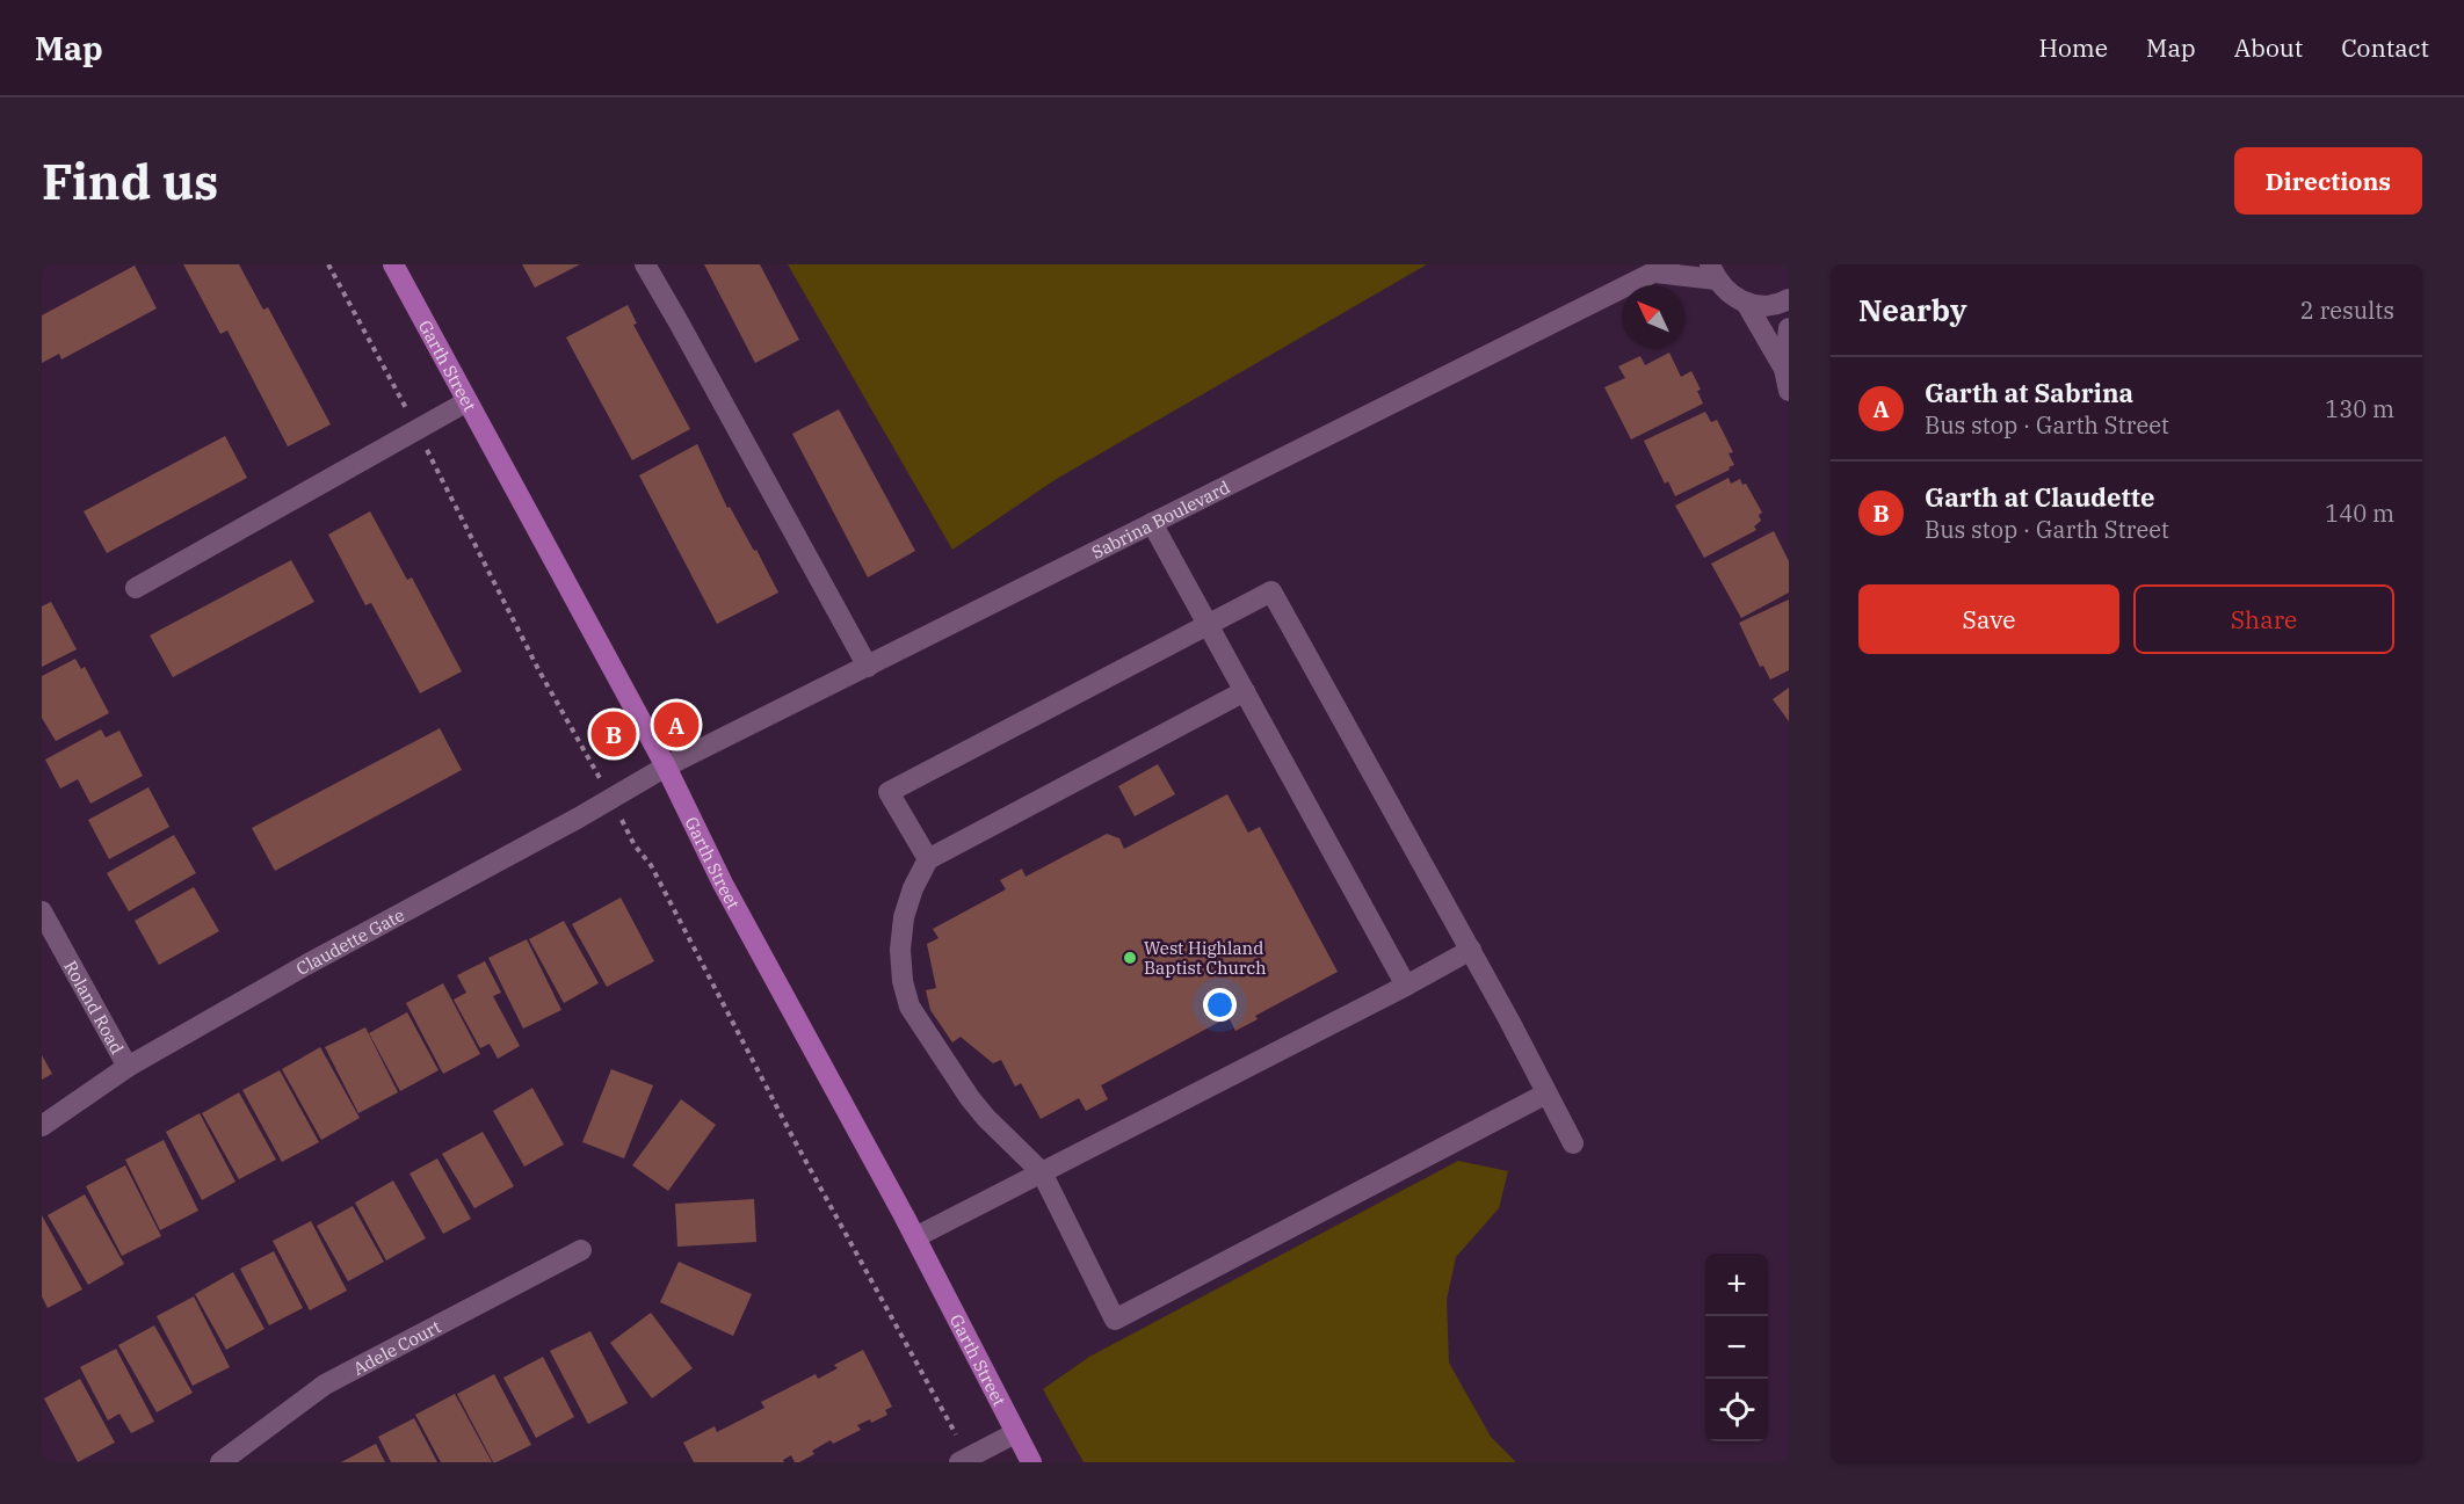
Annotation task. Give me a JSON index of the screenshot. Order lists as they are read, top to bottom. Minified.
{"streets":{"main road":["Garth Street"],"street":["Sabrina Boulevard","Claudette Gate","Roland Road","Adele Court"]},"crossings":[["Garth Street","Sabrina Boulevard"],["Garth Street","Claudette Gate"],["Sabrina Boulevard","Claudette Gate"],["Claudette Gate","Roland Road"]],"places":["West Highland Baptist Church"],"north":"top left","page":{"header":"Map","nav":["Home","Map","About","Contact"],"buttons":["Directions",["Save","Share"]],"title":"Find us","heading":["Nearby","2 results"],"list":[{"mark":"A","name":"Garth at Sabrina","note":"Bus stop · Garth Street","value":"130 m"},{"mark":"B","name":"Garth at Claudette","note":"Bus stop · Garth Street","value":"140 m"}],"pins":["A","B"],"map_buttons":["+","−"]}}
